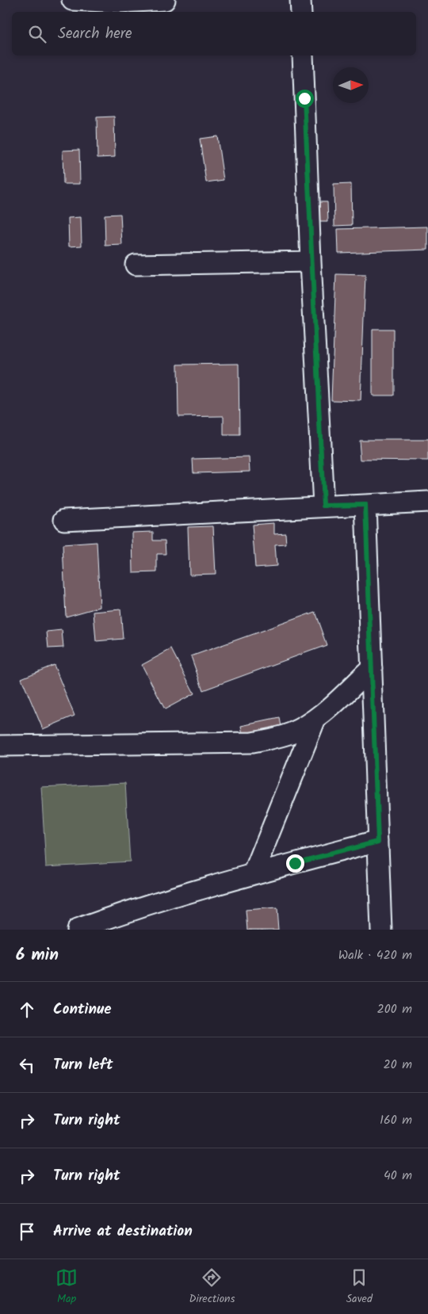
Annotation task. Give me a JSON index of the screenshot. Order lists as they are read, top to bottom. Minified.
{"north":"right","page":{"search":"Search here","heading":["6 min","Walk · 420 m"],"list":[["Continue","200 m"],["Turn left","20 m"],["Turn right","160 m"],["Turn right","40 m"],"Arrive at destination"],"nav":["Map","Directions","Saved"]}}
